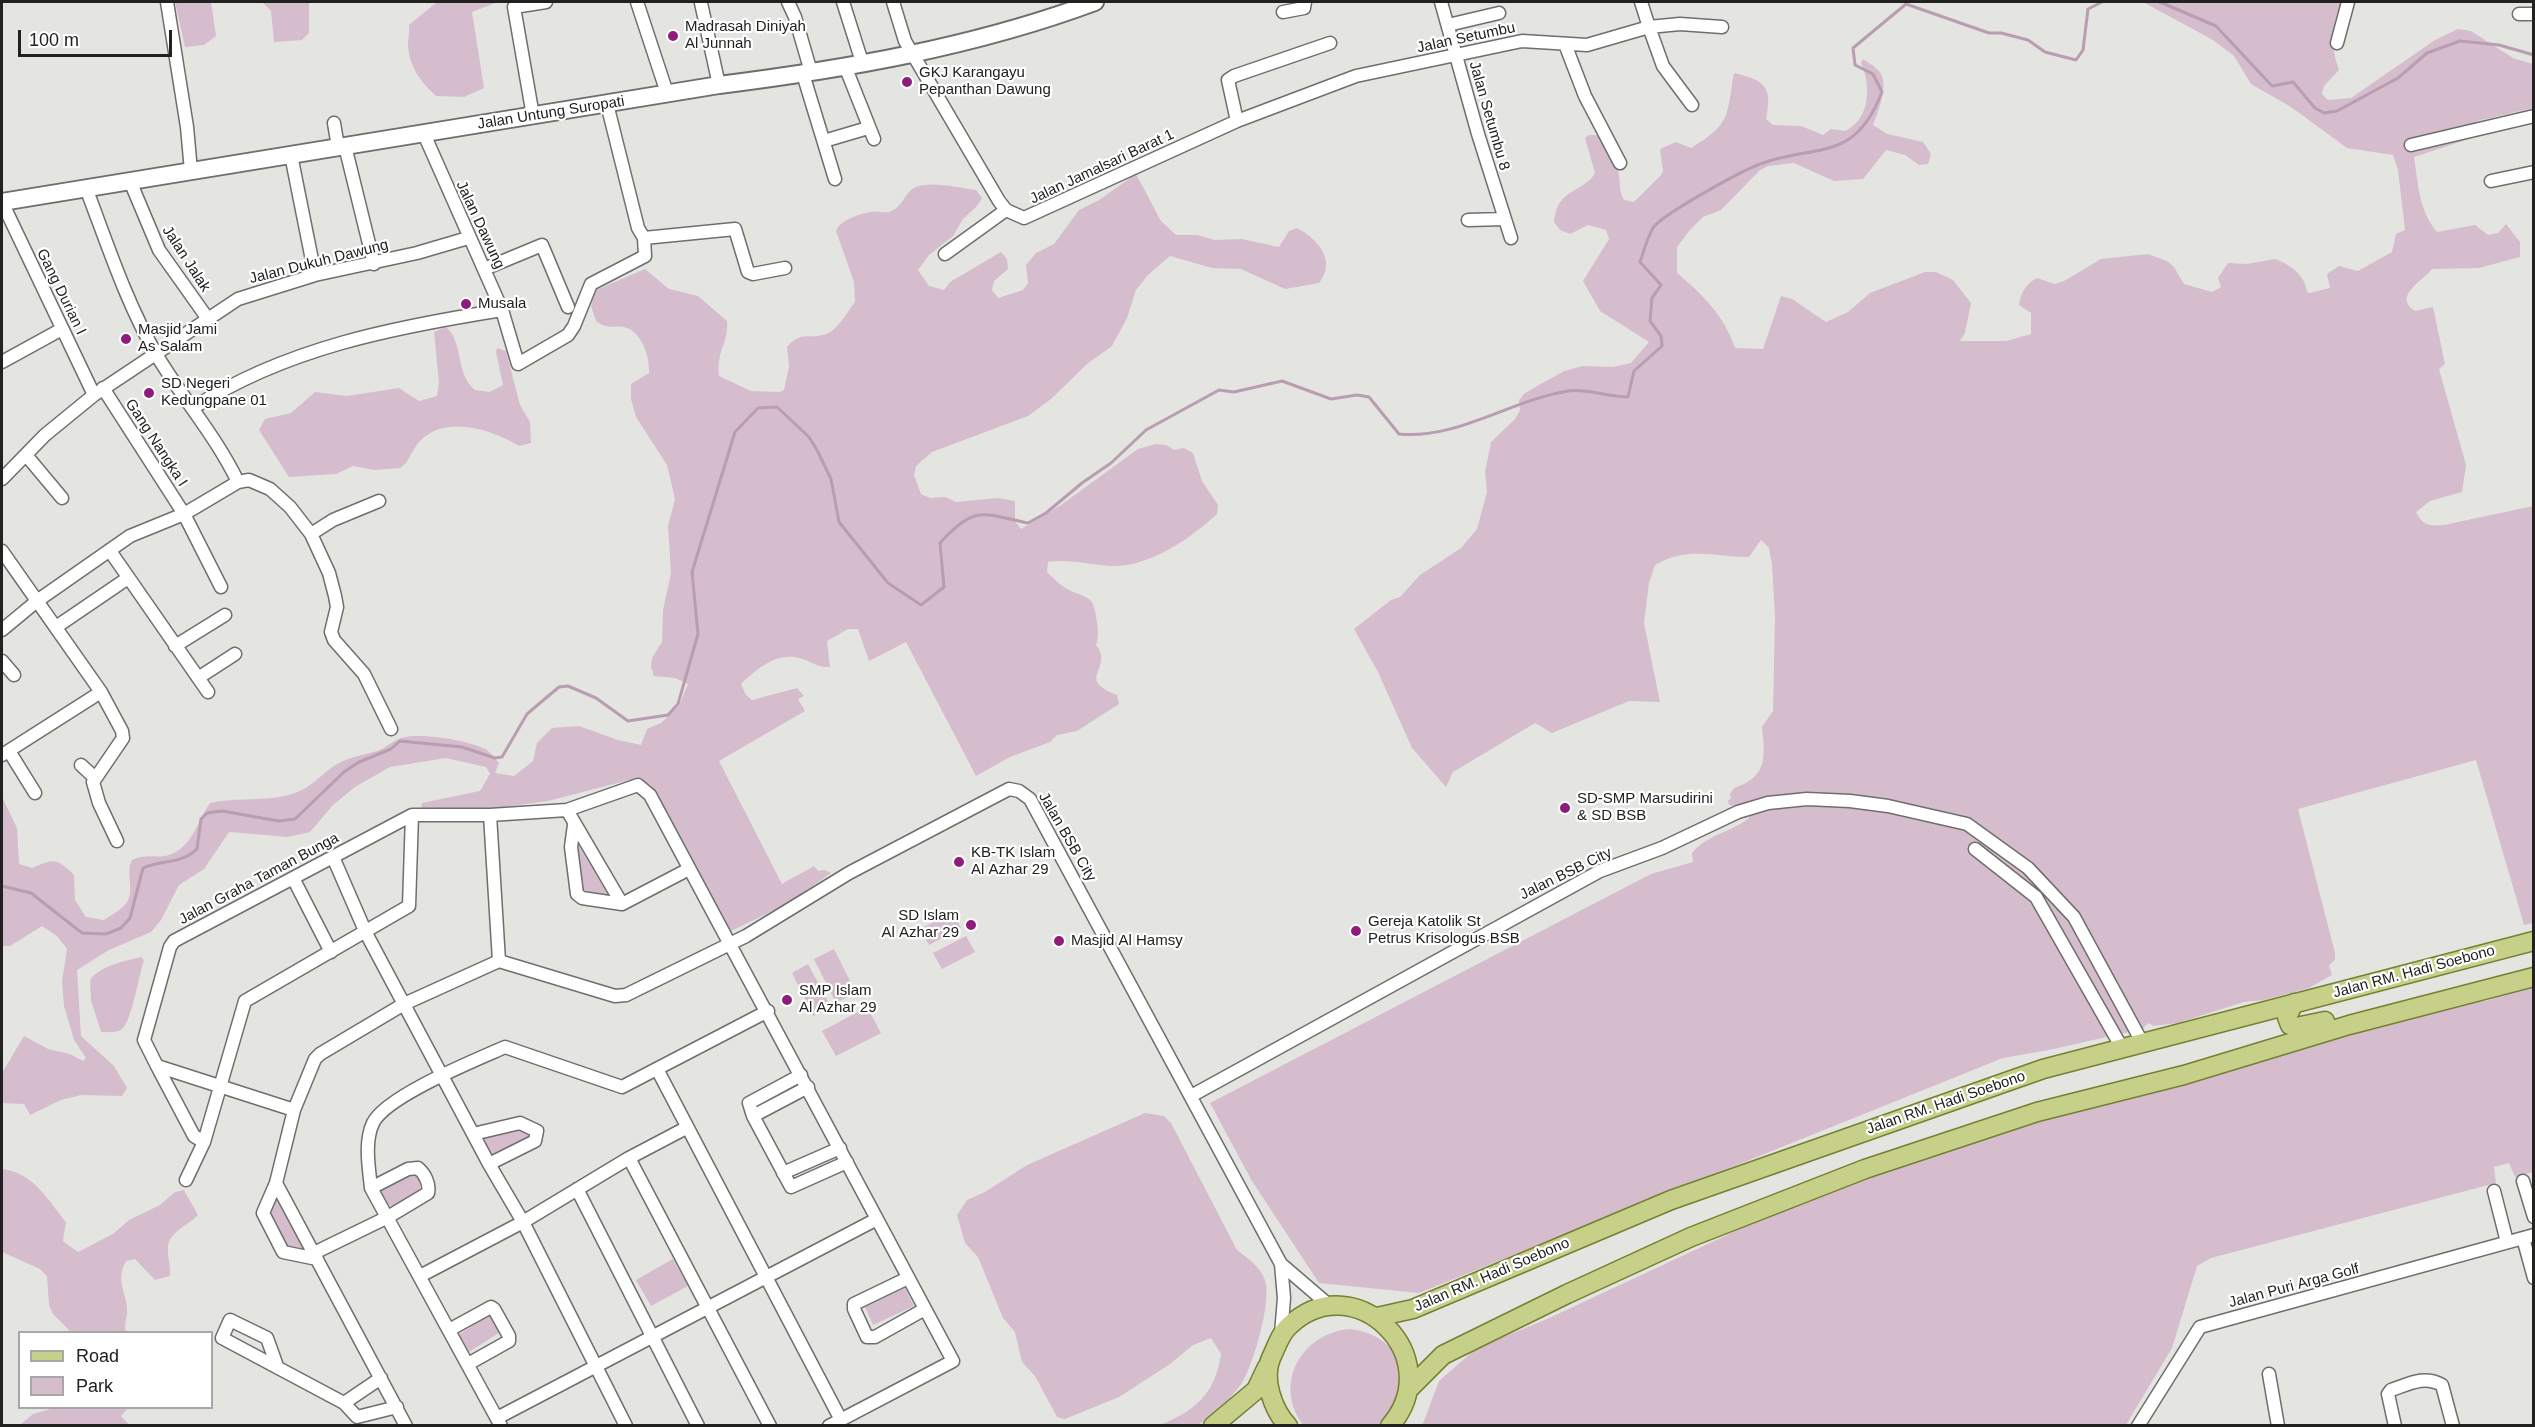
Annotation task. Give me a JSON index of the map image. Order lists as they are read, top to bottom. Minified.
{"streets":{"main road":["Jalan Untung Suropati","Jalan RM. Hadi Soebono"],"street":["Jalan Setumbu","Jalan Setumbu 8","Jalan Jamalsari Barat 1","Jalan Dawung","Jalan Jalak","Jalan Dukuh Dawung","Gang Durian I","Gang Nangka I","Jalan BSB City","Jalan Graha Taman Bunga","Jalan Puri Arga Golf"]},"crossings":[["Jalan Setumbu","Jalan Setumbu 8"],["Jalan Setumbu","Jalan Jamalsari Barat 1"],["Jalan Untung Suropati","Jalan Dawung"],["Jalan Untung Suropati","Jalan Jalak"],["Jalan Untung Suropati","Gang Durian I"],["Jalan Dawung","Jalan Dukuh Dawung"],["Jalan Jalak","Jalan Dukuh Dawung"],["Jalan Dukuh Dawung","Gang Durian I"],["Jalan Dukuh Dawung","Gang Nangka I"],["Gang Durian I","Gang Nangka I"],["Jalan BSB City","Jalan Graha Taman Bunga"],["Jalan BSB City","Jalan RM. Hadi Soebono"]],"places":["Madrasah Diniyah Al Junnah","GKJ Karangayu Pepanthan Dawung","Musala","Masjid Jami As Salam","SD Negeri Kedungpane 01","SD-SMP Marsudirini & SD BSB","KB-TK Islam Al Azhar 29","SD Islam Al Azhar 29","Gereja Katolik St Petrus Krisologus BSB","Masjid Al Hamsy","SMP Islam Al Azhar 29"],"legend":["Road","Park"],"scale_bar":"100 m"}
